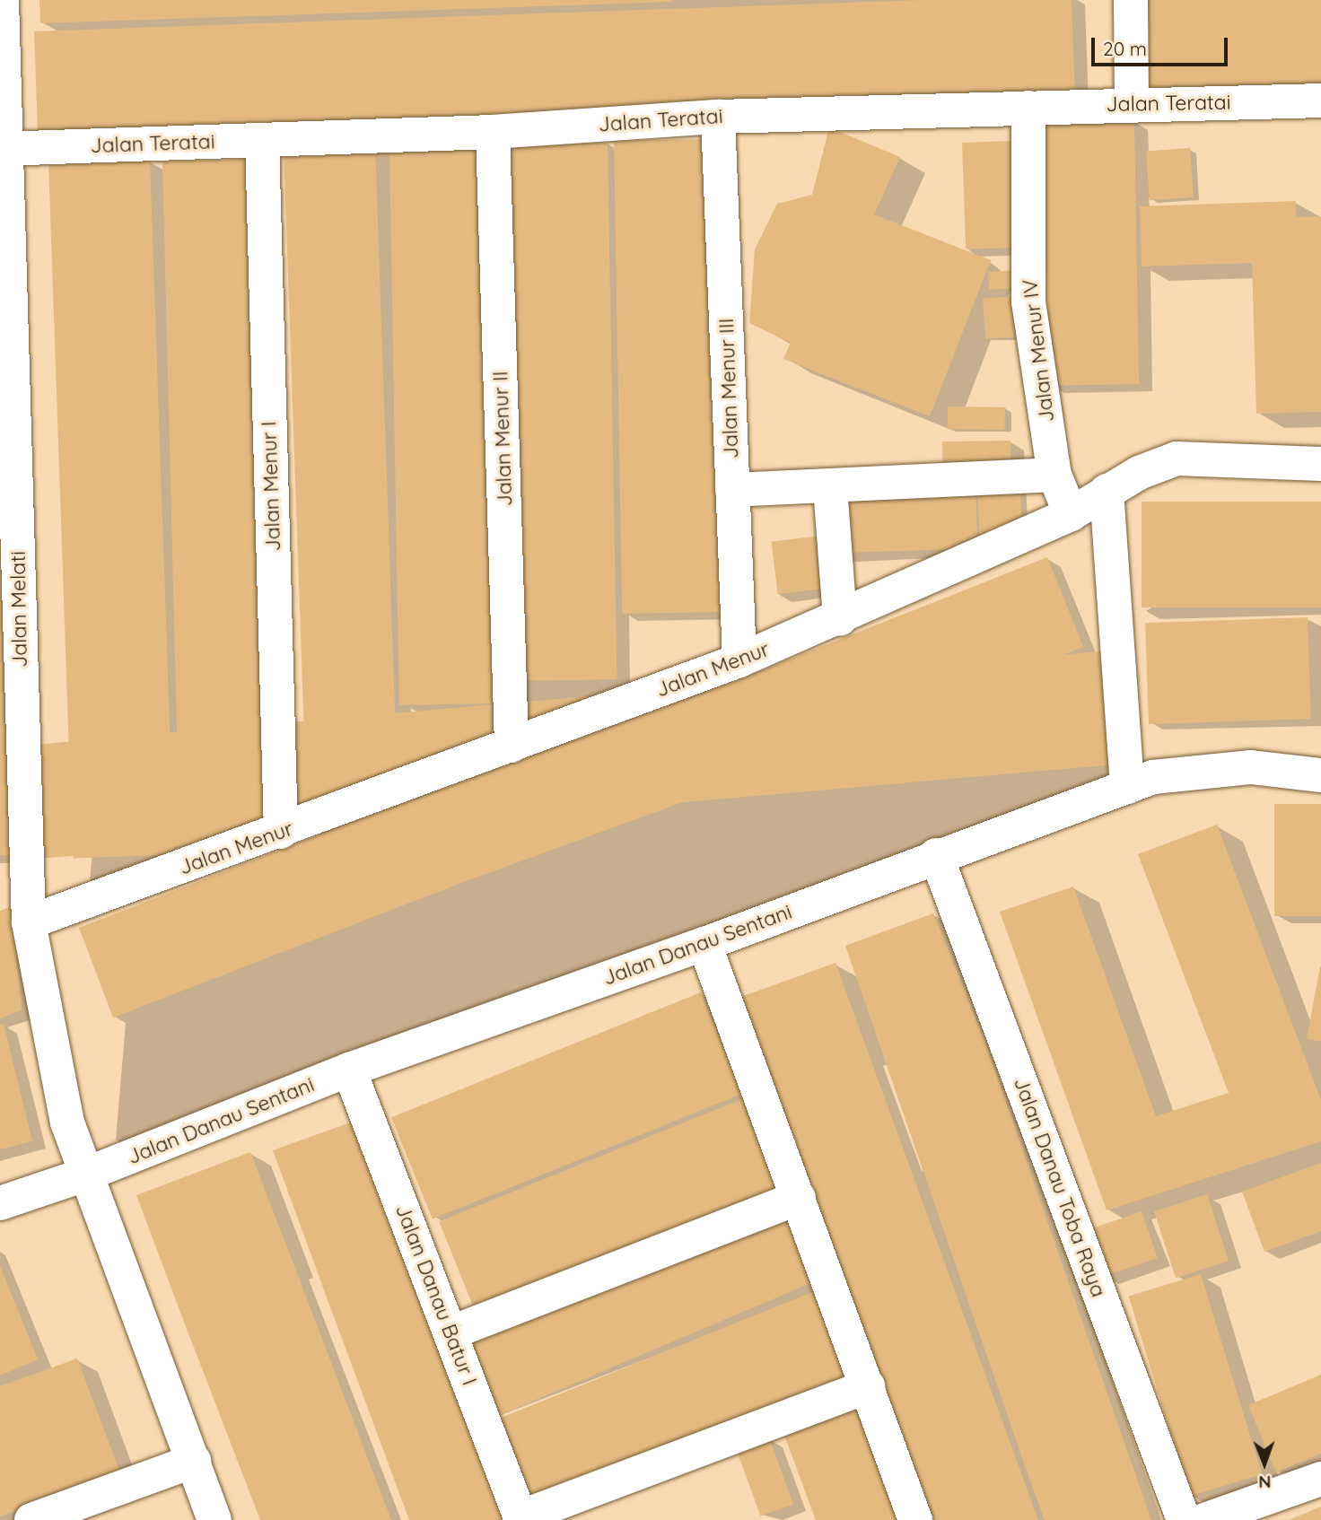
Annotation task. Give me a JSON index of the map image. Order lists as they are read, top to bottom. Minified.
{"streets":{"street":["Jalan Teratai","Jalan Menur IV","Jalan Menur III","Jalan Menur II","Jalan Menur I","Jalan Melati","Jalan Menur","Jalan Danau Sentani","Jalan Danau Toba Raya","Jalan Danau Batur I"]},"crossings":[["Jalan Teratai","Jalan Menur IV"],["Jalan Teratai","Jalan Menur III"],["Jalan Teratai","Jalan Menur II"],["Jalan Teratai","Jalan Menur I"],["Jalan Teratai","Jalan Melati"],["Jalan Menur IV","Jalan Menur"],["Jalan Menur III","Jalan Menur"],["Jalan Menur II","Jalan Menur"],["Jalan Menur I","Jalan Menur"],["Jalan Melati","Jalan Menur"],["Jalan Melati","Jalan Danau Sentani"],["Jalan Danau Sentani","Jalan Danau Toba Raya"],["Jalan Danau Sentani","Jalan Danau Batur I"]],"scale_bar":"20 m","north":"bottom"}
